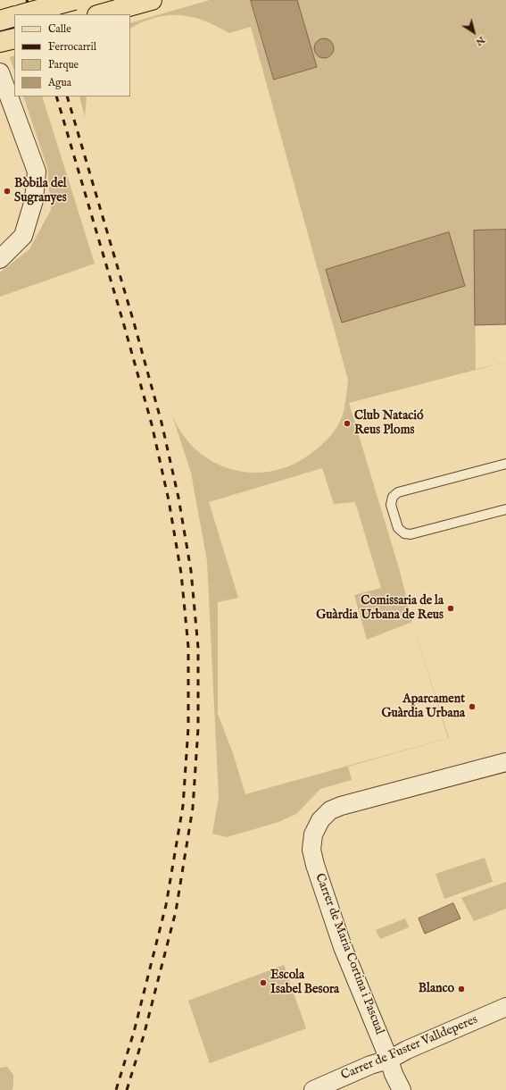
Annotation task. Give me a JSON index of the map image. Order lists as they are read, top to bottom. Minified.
{"streets":{"street":["Carrer de Maria Cortina i Pascual","Carrer de Fuster Valldeperes"]},"crossings":[["Carrer de Maria Cortina i Pascual","Carrer de Fuster Valldeperes"]],"places":["Bòbila del Sugranyes","Club Natació Reus Ploms","Comissaria de la Guàrdia Urbana de Reus","Aparcament Guàrdia Urbana","Escola Isabel Besora","Blanco"],"legend":["Calle","Ferrocarril","Parque","Agua"],"north":"bottom right"}
